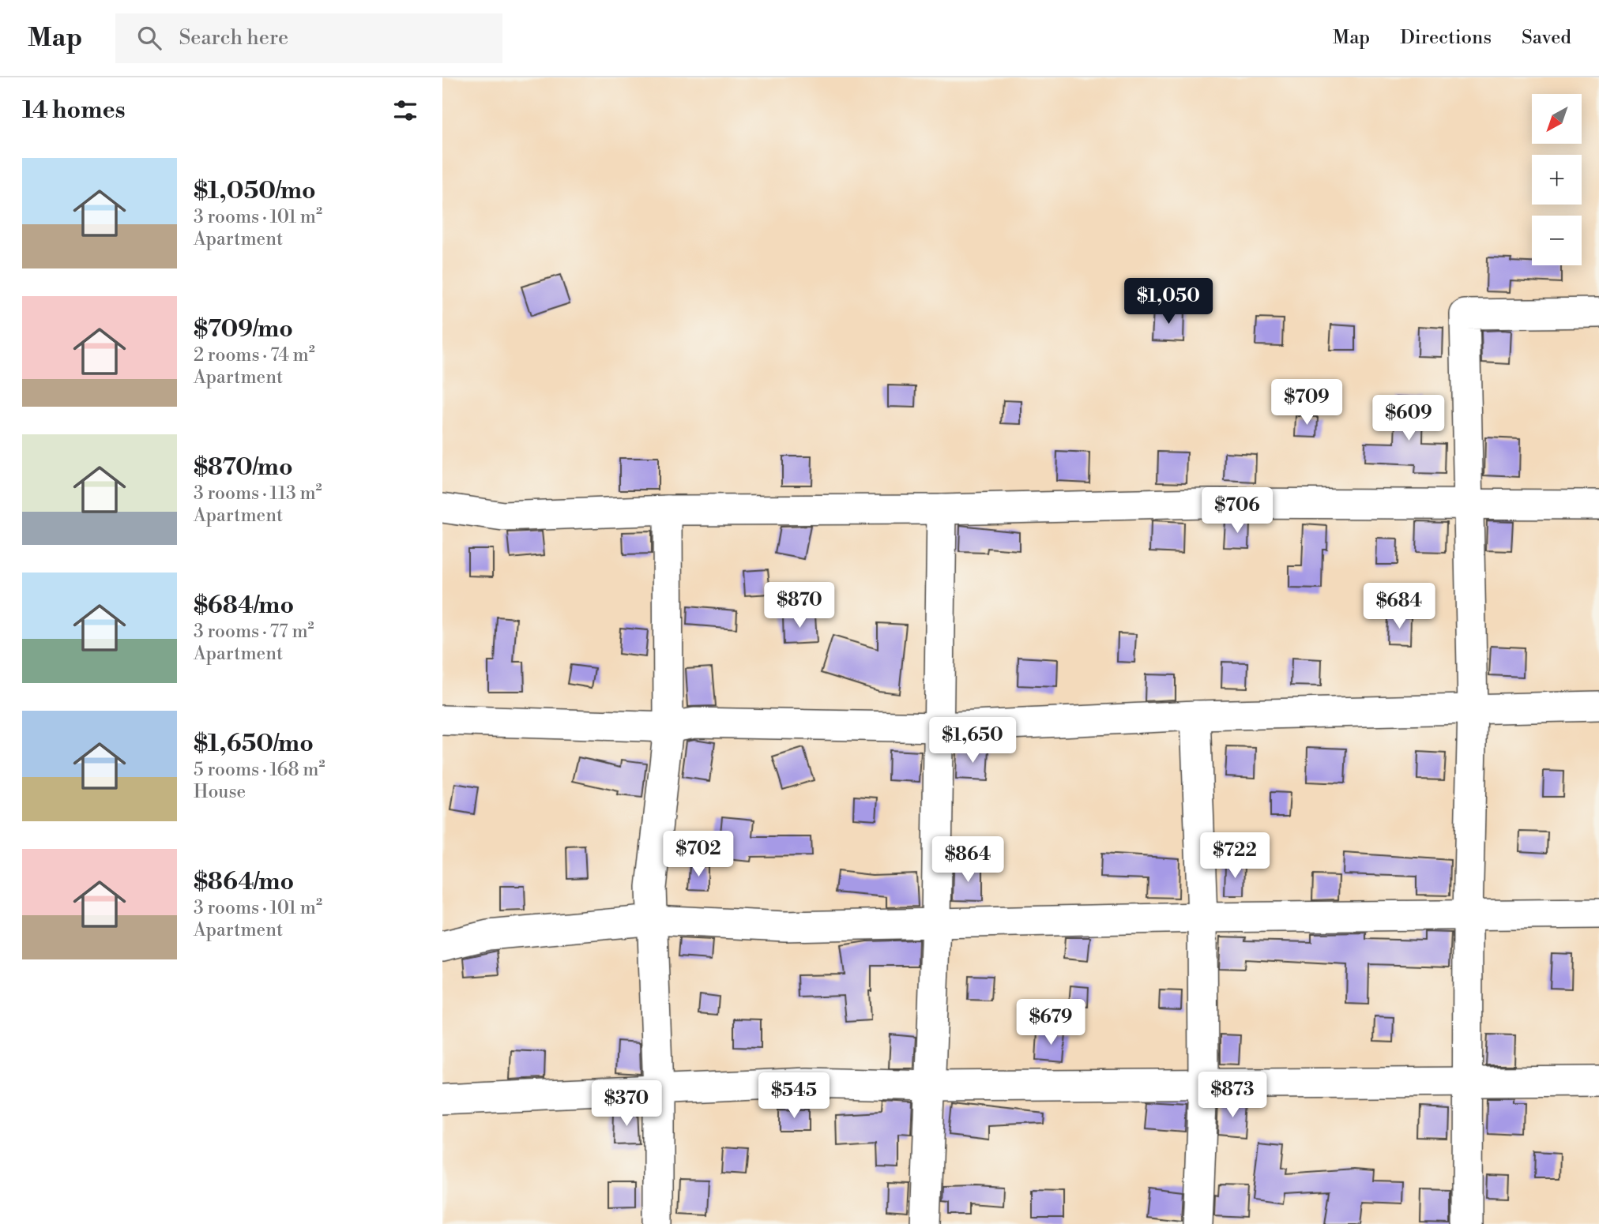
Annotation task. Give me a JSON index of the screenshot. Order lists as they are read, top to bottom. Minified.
{"north":"bottom left","page":{"header":"Map","search":"Search here","nav":["Map","Directions","Saved"],"heading":"14 homes","map_buttons":["+","−"],"list":[{"name":"$1,050/mo","note":"3 rooms · 101 m² · Apartment"},{"name":"$709/mo","note":"2 rooms · 74 m² · Apartment"},{"name":"$870/mo","note":"3 rooms · 113 m² · Apartment"},{"name":"$684/mo","note":"3 rooms · 77 m² · Apartment"},{"name":"$1,650/mo","note":"5 rooms · 168 m² · House"},{"name":"$864/mo","note":"3 rooms · 101 m² · Apartment"}],"price":["$1,050","$709","$609","$706","$870","$684","$1,650","$702","$722","$864","$679","$873","$545","$370"]}}
